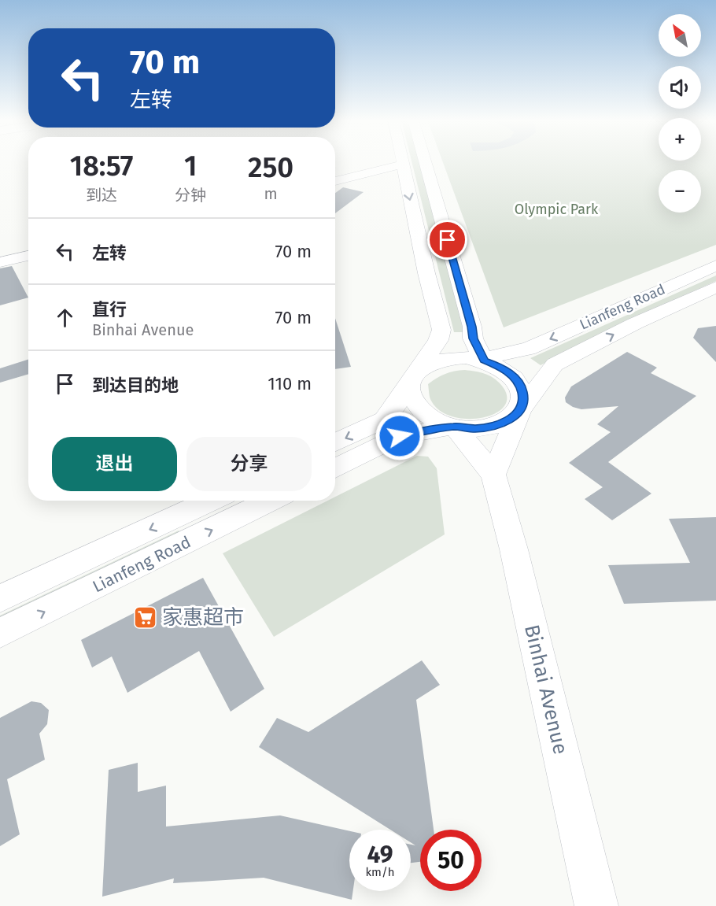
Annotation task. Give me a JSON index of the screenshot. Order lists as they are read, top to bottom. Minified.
{"streets":{"main road":["Lianfeng Road","Binhai Avenue"]},"parks":["Olympic Park"],"places":{"supermarket":["家惠超市"]},"north":"top left","page":{"map_buttons":["+","−"],"turn":["70 m","左转"],"eta":["18:57","到达","1","分钟","250","m"],"list":[{"name":"左转","value":"70 m"},{"name":"直行","note":"Binhai Avenue","value":"70 m"},{"name":"到达目的地","value":"110 m"}],"buttons":["退出","分享"],"speed":"49 km/h","limit":"50"}}
